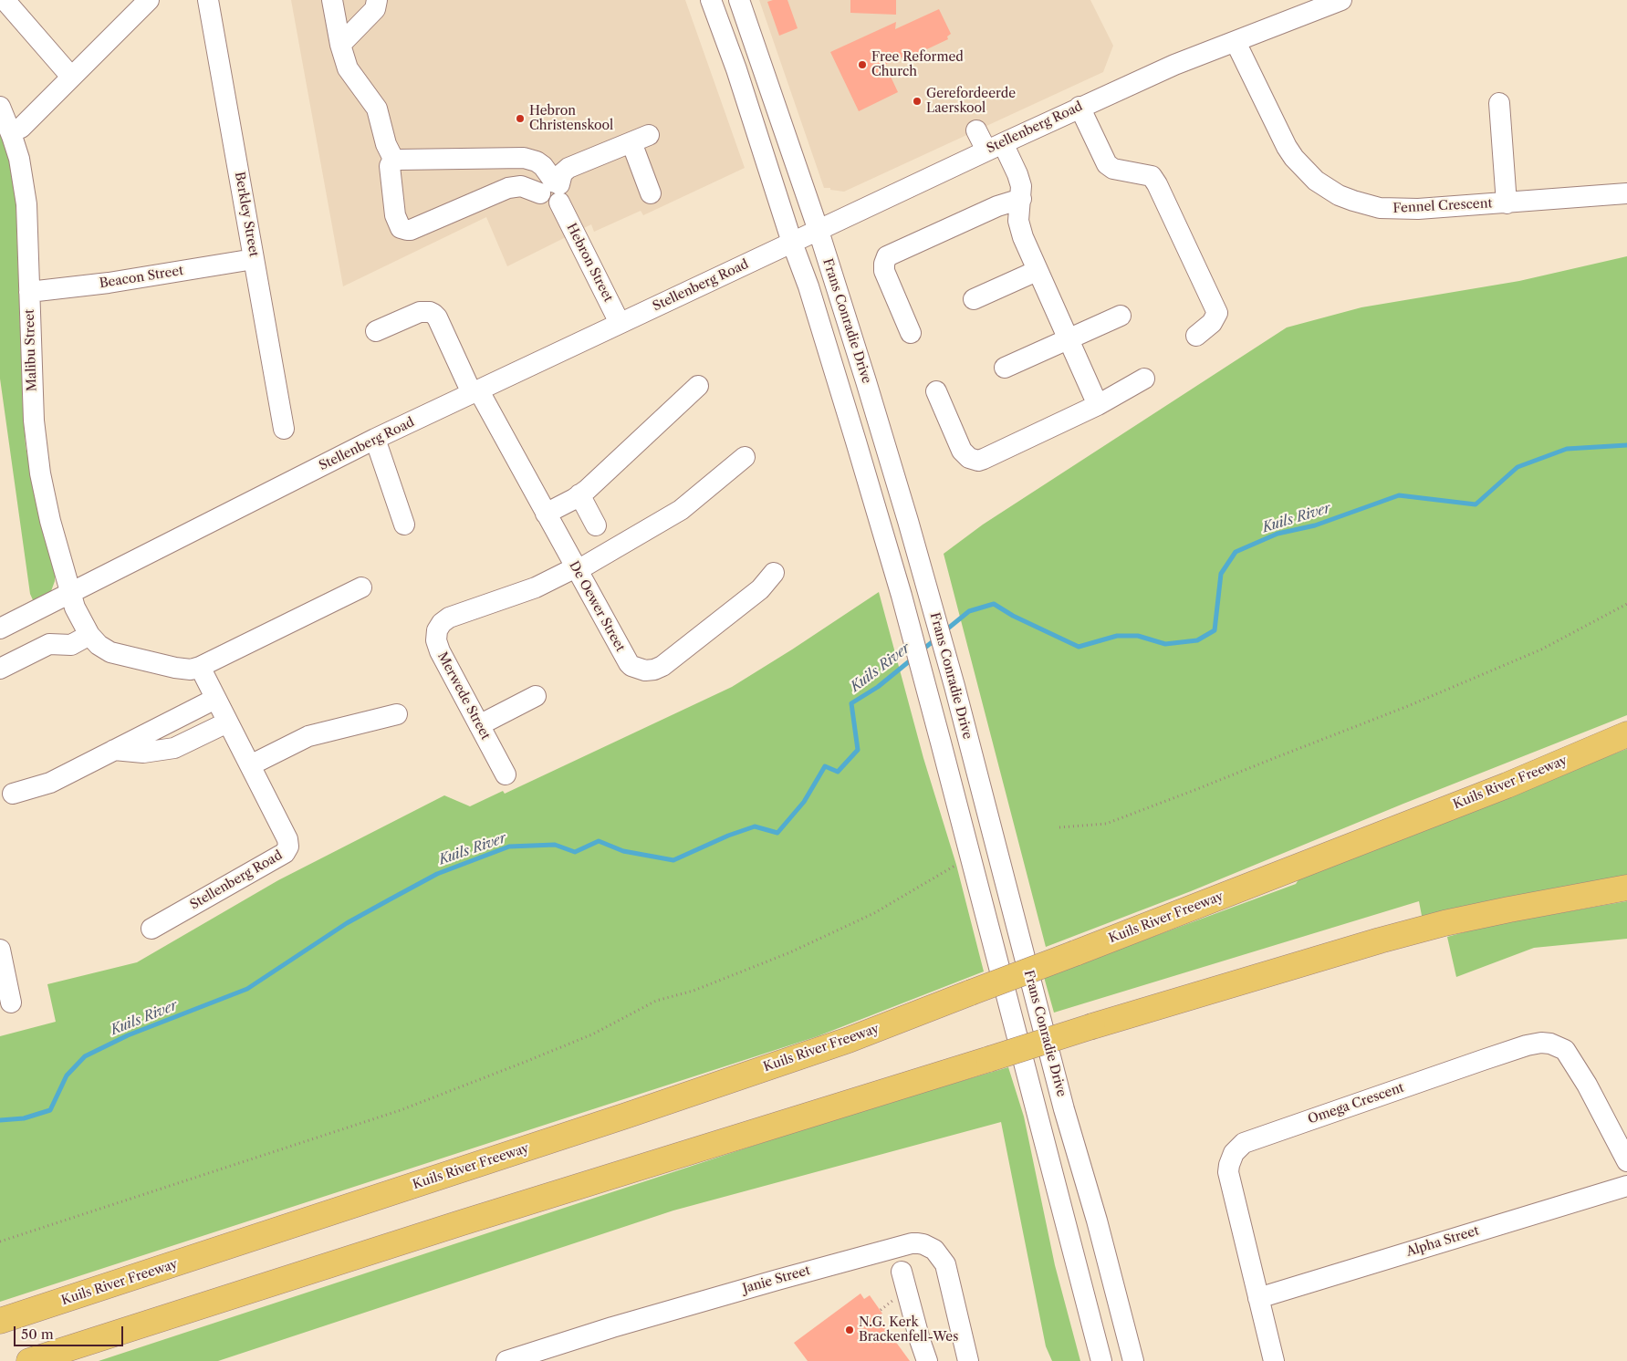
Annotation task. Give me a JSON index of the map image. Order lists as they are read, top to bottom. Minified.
{"streets":{"highway":["Kuils River Freeway"],"street":["Stellenberg Road","Fennel Crescent","Berkley Street","Hebron Street","Beacon Street","Frans Conradie Drive","Malibu Street","De Oewer Street","Merwede Street","Omega Crescent","Alpha Street","Janie Street"]},"crossings":[["Stellenberg Road","Fennel Crescent"],["Stellenberg Road","Hebron Street"],["Stellenberg Road","Frans Conradie Drive"],["Stellenberg Road","Malibu Street"],["Stellenberg Road","De Oewer Street"],["Berkley Street","Beacon Street"],["Beacon Street","Malibu Street"],["De Oewer Street","Merwede Street"],["Omega Crescent","Alpha Street"]],"water":["Kuils River"],"places":["Free Reformed Church","Gerefordeerde Laerskool","Hebron Christenskool","N.G. Kerk Brackenfell-Wes"],"scale_bar":"50 m"}
